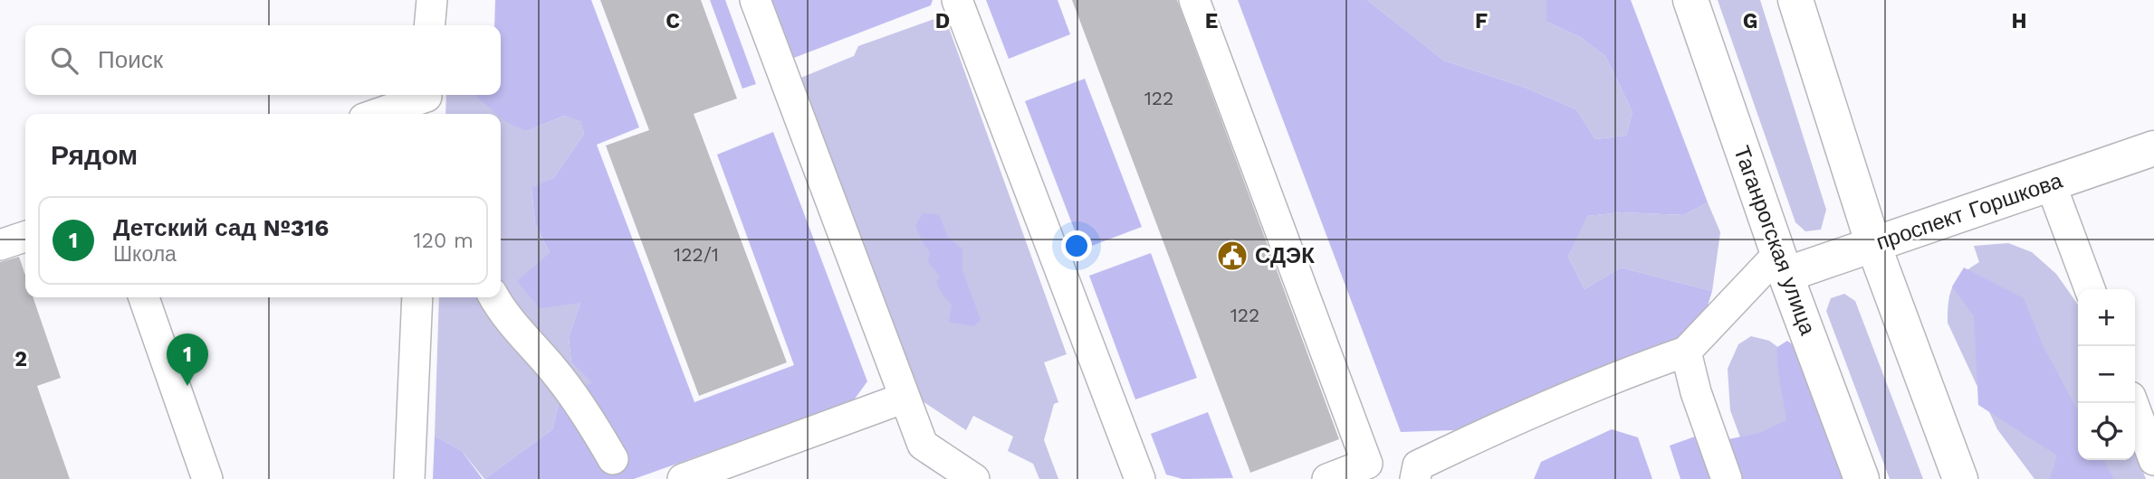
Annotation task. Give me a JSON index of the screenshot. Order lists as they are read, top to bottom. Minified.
{"streets":{"main road":["проспект Горшкова","Таганрогская улица"]},"crossings":[["проспект Горшкова","Таганрогская улица"]],"places":{"public building":["СДЭК"]},"house_numbers":["122","122/1","122"],"page":{"search":"Поиск","heading":"Рядом","list":[{"mark":"1","name":"Детский сад №316","note":"Школа","value":"120 m"}],"map_buttons":["+","−"],"pins":"1"},"grid":{"columns":["C","D","E","F","G","H"],"rows":["2"]}}
